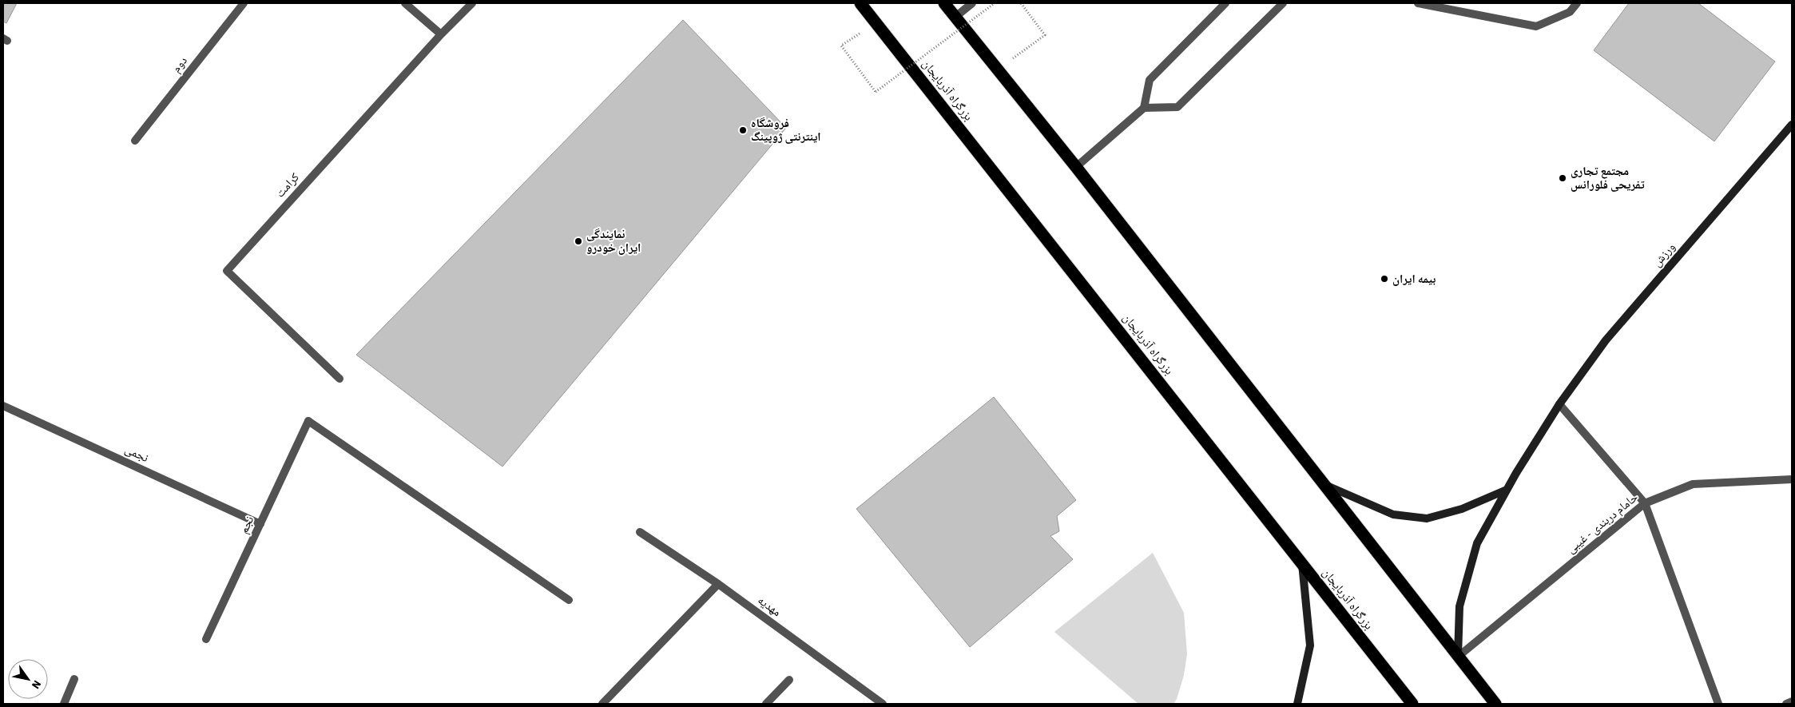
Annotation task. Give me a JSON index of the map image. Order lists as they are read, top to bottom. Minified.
{"streets":{"highway":["بزرگراه آذربایجان"],"main road":["ورزش"],"street":["دوم","کرامت","نجمی","حامام دربندی - غیبی","نجم","مهدیه"]},"crossings":[["ورزش","حامام دربندی - غیبی"],["نجمی","نجم"]],"places":["فروشگاه اینترنتی ژوپینگ","مجتمع تجاری تفریحی فلورانس","نمایندگی ایران خودرو","بیمه ایران"],"north":"bottom right"}
